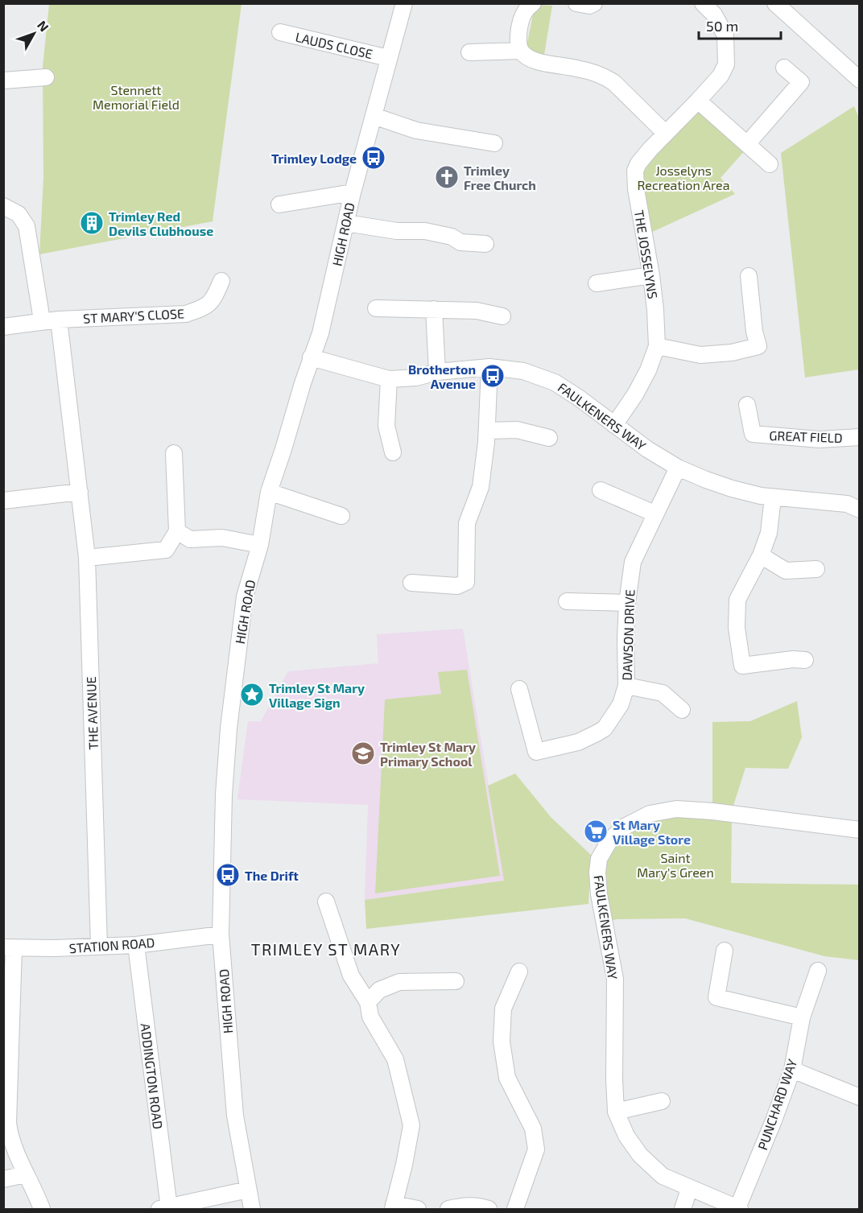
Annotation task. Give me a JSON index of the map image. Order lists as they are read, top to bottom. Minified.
{"streets":{"street":["LAUDS CLOSE","HIGH ROAD","THE JOSSELYNS","ST MARY'S CLOSE","FAULKENERS WAY","GREAT FIELD","DAWSON DRIVE","THE AVENUE","STATION ROAD","ADDINGTON ROAD","PUNCHARD WAY"]},"crossings":[["LAUDS CLOSE","HIGH ROAD"],["HIGH ROAD","FAULKENERS WAY"],["HIGH ROAD","STATION ROAD"],["THE JOSSELYNS","FAULKENERS WAY"],["FAULKENERS WAY","DAWSON DRIVE"],["FAULKENERS WAY","PUNCHARD WAY"],["THE AVENUE","STATION ROAD"],["STATION ROAD","ADDINGTON ROAD"]],"districts":["TRIMLEY ST MARY"],"parks":["Stennett Memorial Field","Josselyns Recreation Area","Saint Mary's Green"],"places":{"bus stop":["Trimley Lodge","Brotherton Avenue","The Drift"],"church":["Trimley Free Church"],"building":["Trimley Red Devils Clubhouse"],"place":["Trimley St Mary Village Sign"],"school or university":["Trimley St Mary Primary School"],"supermarket":["St Mary Village Store"]},"scale_bar":"50 m","north":"top right"}
